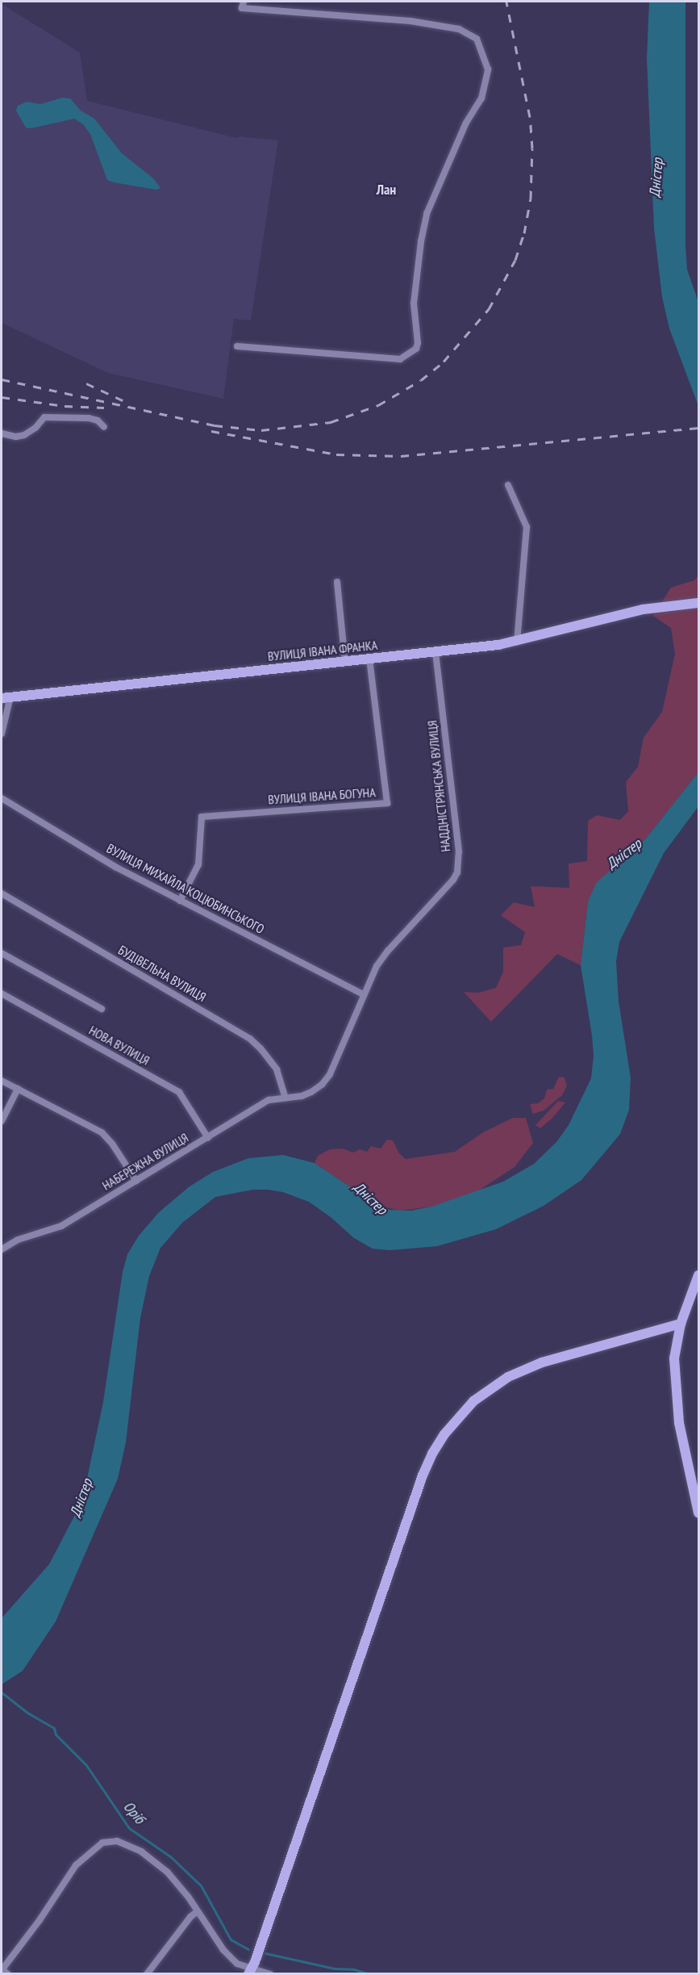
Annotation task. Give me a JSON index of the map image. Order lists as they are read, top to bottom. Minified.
{"streets":{"main road":["ВУЛИЦЯ ІВАНА ФРАНКА"],"street":["НАДДНІСТРЯНСЬКА ВУЛИЦЯ","ВУЛИЦЯ ІВАНА БОГУНА","ВУЛИЦЯ МИХАЙЛА КОЦЮБИНСЬКОГО","БУДІВЕЛЬНА ВУЛИЦЯ","НОВА ВУЛИЦЯ","НАБЕРЕЖНА ВУЛИЦЯ"]},"crossings":[["ВУЛИЦЯ ІВАНА ФРАНКА","НАДДНІСТРЯНСЬКА ВУЛИЦЯ"],["ВУЛИЦЯ ІВАНА ФРАНКА","ВУЛИЦЯ ІВАНА БОГУНА"],["НАДДНІСТРЯНСЬКА ВУЛИЦЯ","ВУЛИЦЯ МИХАЙЛА КОЦЮБИНСЬКОГО"],["НАДДНІСТРЯНСЬКА ВУЛИЦЯ","НАБЕРЕЖНА ВУЛИЦЯ"],["ВУЛИЦЯ ІВАНА БОГУНА","ВУЛИЦЯ МИХАЙЛА КОЦЮБИНСЬКОГО"],["БУДІВЕЛЬНА ВУЛИЦЯ","НАБЕРЕЖНА ВУЛИЦЯ"],["НОВА ВУЛИЦЯ","НАБЕРЕЖНА ВУЛИЦЯ"]],"districts":["Лан"],"water":["Дністер","Оріб"]}
